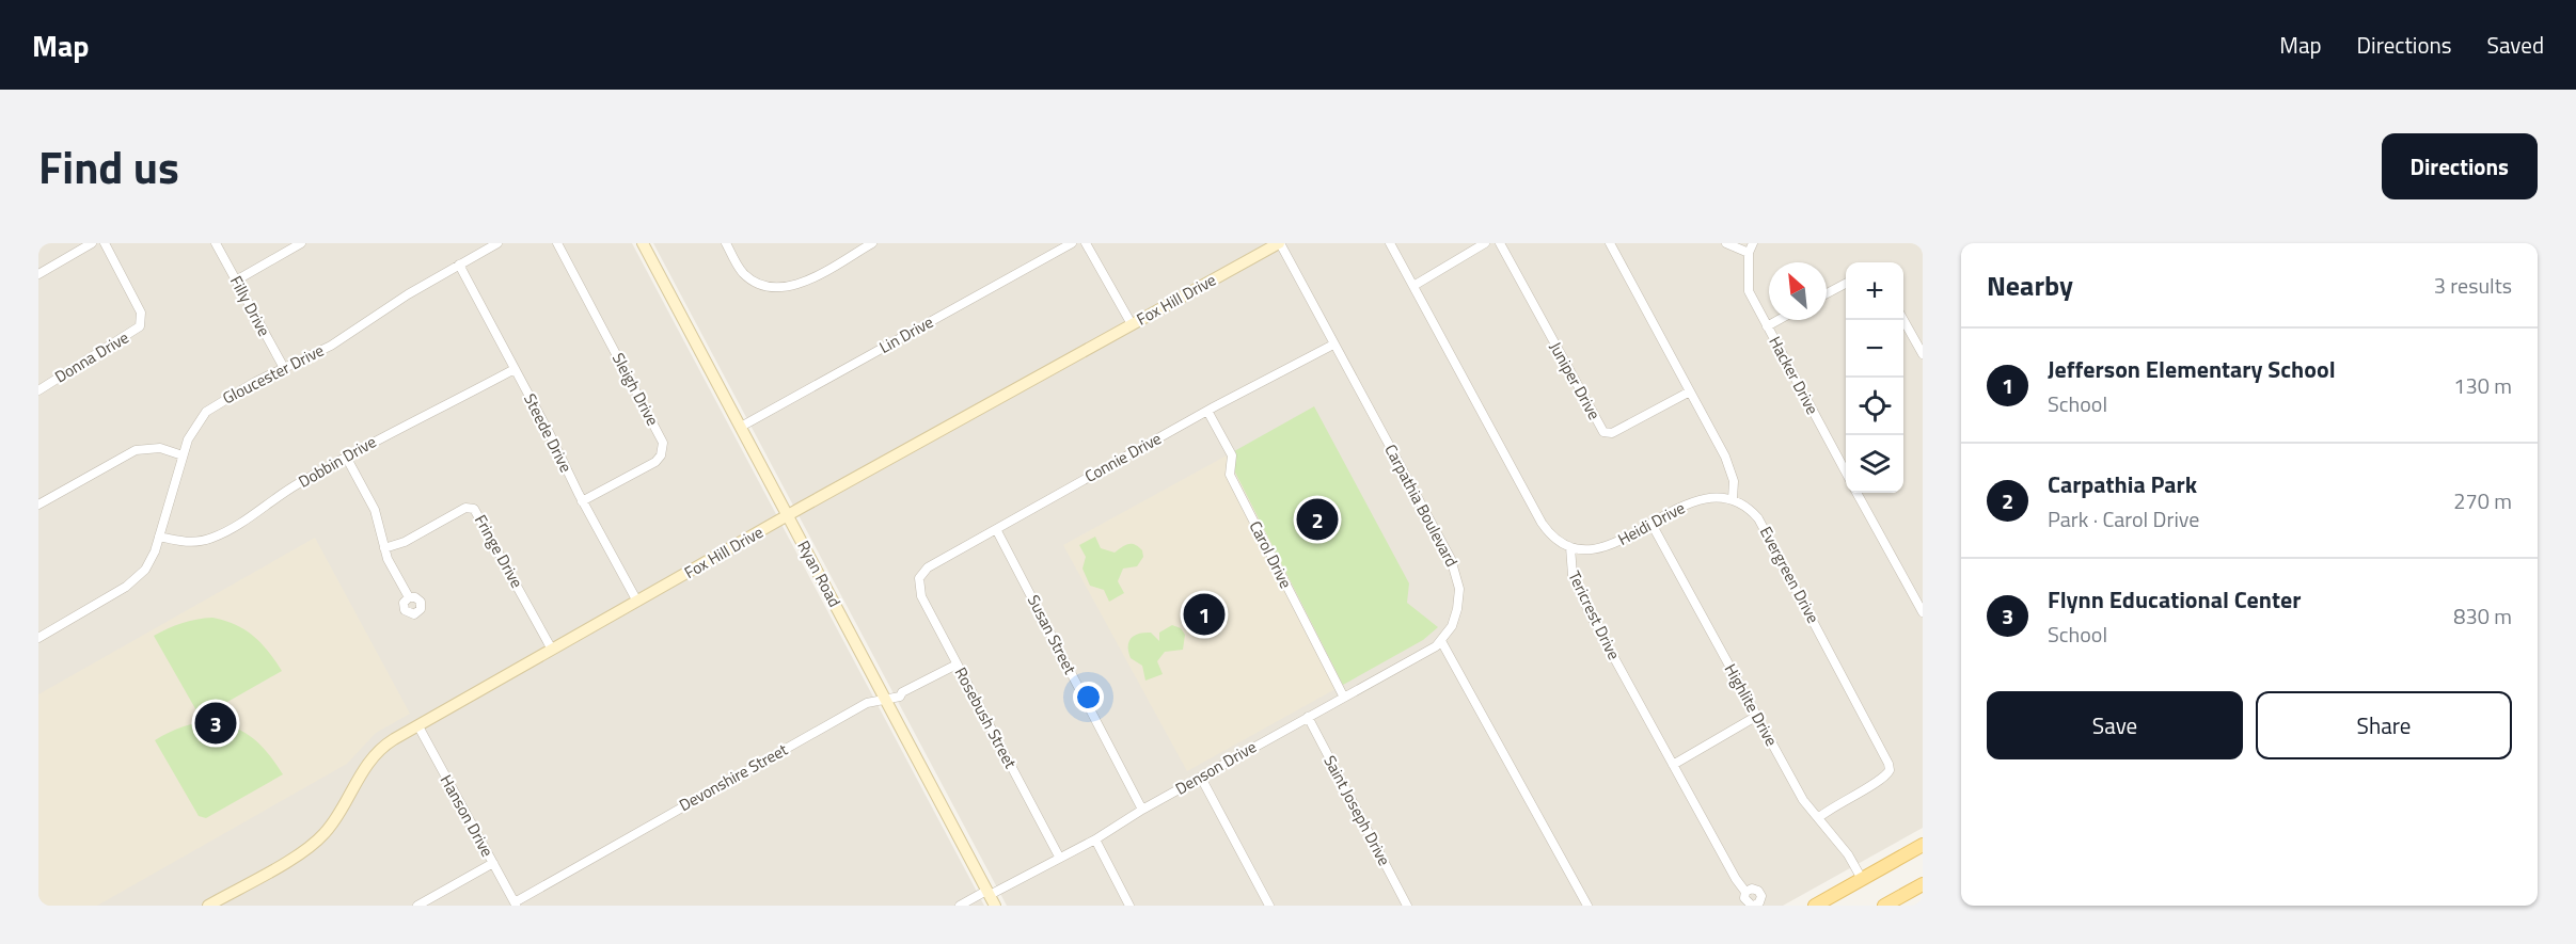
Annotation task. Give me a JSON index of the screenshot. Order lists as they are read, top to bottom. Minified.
{"streets":{"street":["Fox Hill Drive","Filly Drive","Lin Drive","Donna Drive","Gloucester Drive","Hacker Drive","Juniper Drive","Sleigh Drive","Steede Drive","Connie Drive","Dobbin Drive","Carpathia Boulevard","Heidi Drive","Fringe Drive","Carol Drive","Ryan Road","Evergreen Drive","Tericrest Drive","Susan Street","Highlite Drive","Rosebush Street","Denson Drive","Devonshire Street","Saint Joseph Drive","Hanson Drive"]},"crossings":[["Fox Hill Drive","Steede Drive"],["Fox Hill Drive","Carpathia Boulevard"],["Fox Hill Drive","Fringe Drive"],["Fox Hill Drive","Ryan Road"],["Fox Hill Drive","Hanson Drive"],["Filly Drive","Gloucester Drive"],["Lin Drive","Ryan Road"],["Gloucester Drive","Steede Drive"],["Gloucester Drive","Dobbin Drive"],["Sleigh Drive","Steede Drive"],["Steede Drive","Dobbin Drive"],["Connie Drive","Carpathia Boulevard"],["Connie Drive","Carol Drive"],["Connie Drive","Susan Street"],["Connie Drive","Rosebush Street"],["Carpathia Boulevard","Denson Drive"],["Heidi Drive","Evergreen Drive"],["Heidi Drive","Tericrest Drive"],["Heidi Drive","Highlite Drive"],["Carol Drive","Denson Drive"],["Ryan Road","Denson Drive"],["Ryan Road","Devonshire Street"],["Evergreen Drive","Highlite Drive"],["Susan Street","Denson Drive"],["Rosebush Street","Denson Drive"],["Rosebush Street","Devonshire Street"],["Denson Drive","Saint Joseph Drive"],["Devonshire Street","Hanson Drive"]],"north":"top left","page":{"header":"Map","nav":["Map","Directions","Saved"],"title":"Find us","buttons":["Directions",["Save","Share"]],"heading":["Nearby","3 results"],"map_buttons":["+","−"],"list":[{"mark":"1","name":"Jefferson Elementary School","note":"School","value":"130 m"},{"mark":"2","name":"Carpathia Park","note":"Park · Carol Drive","value":"270 m"},{"mark":"3","name":"Flynn Educational Center","note":"School","value":"830 m"}],"pins":["2","1","3"]}}
